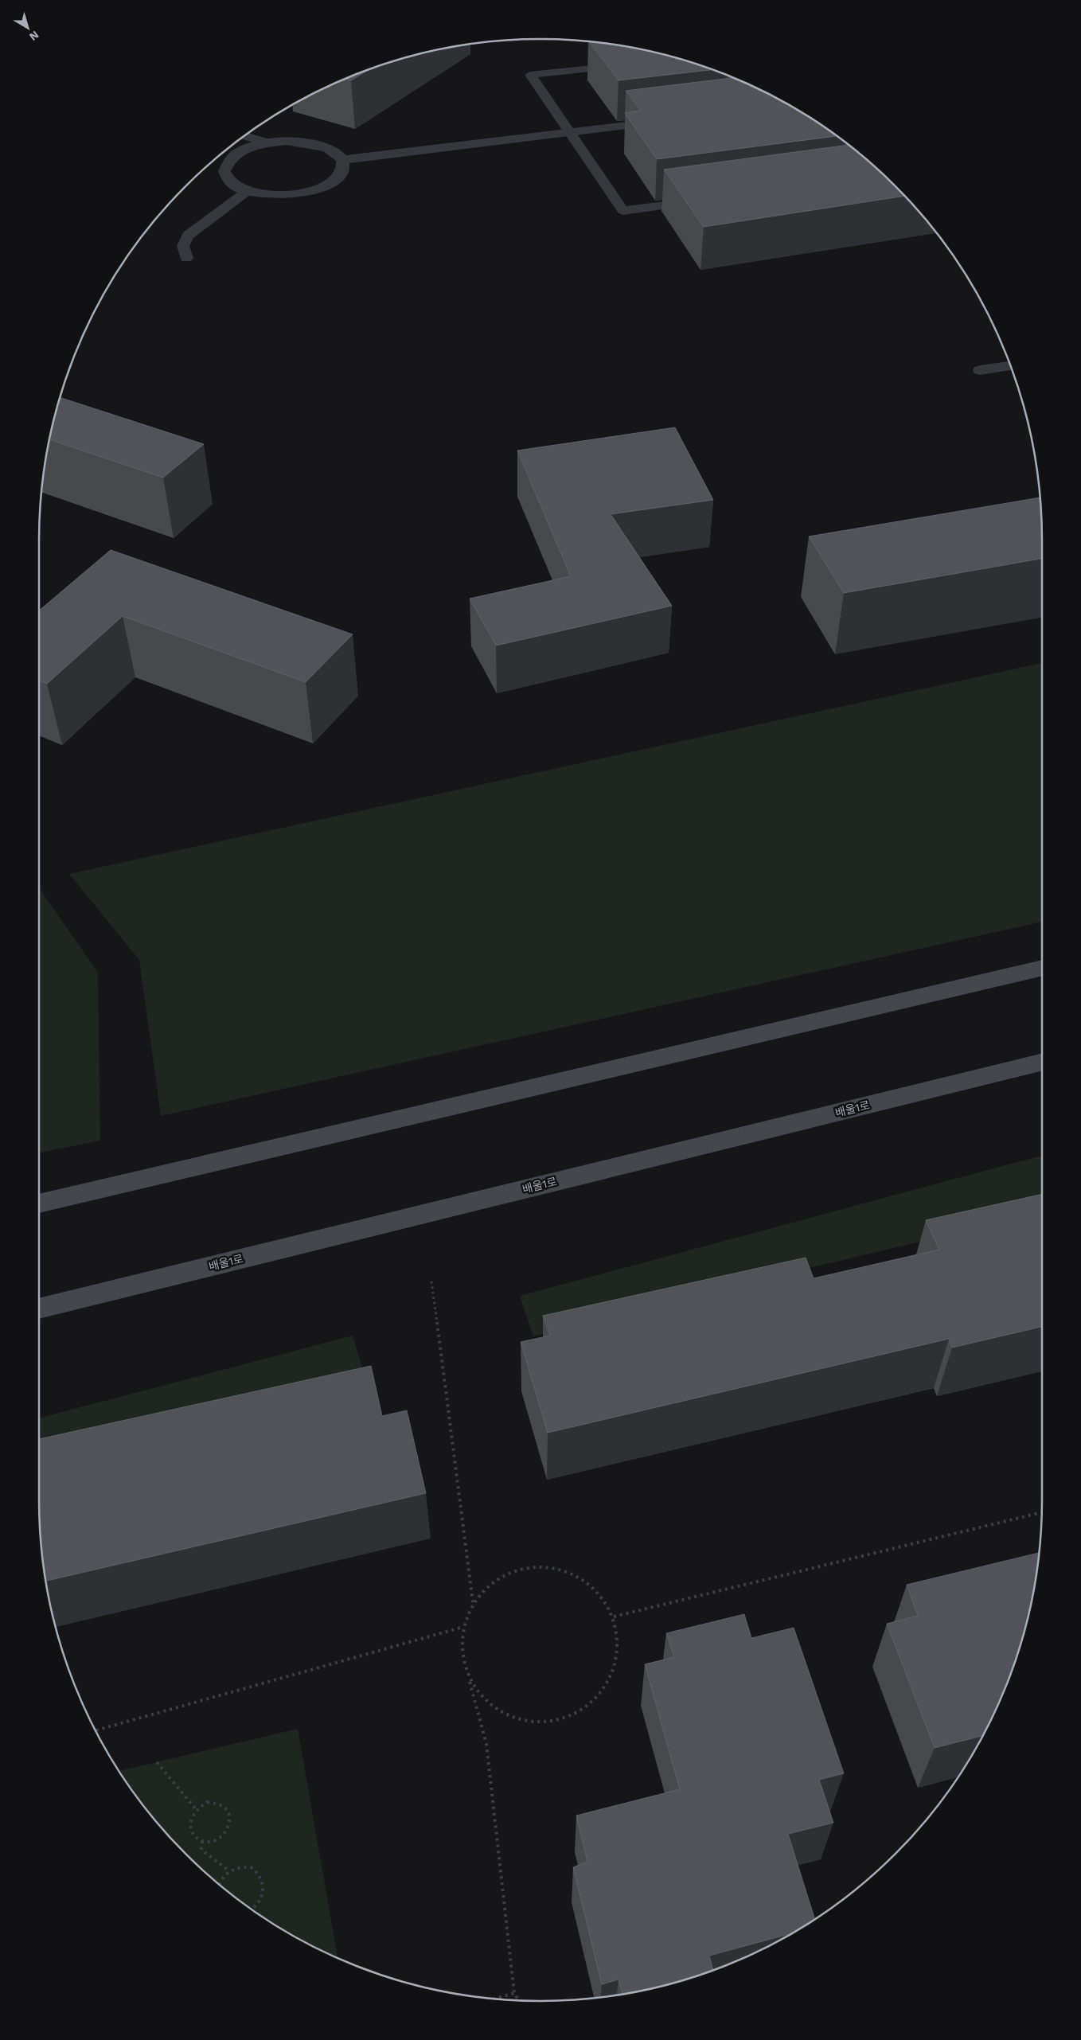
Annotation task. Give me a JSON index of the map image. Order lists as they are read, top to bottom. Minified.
{"streets":{"main road":["배울1로"]},"north":"bottom right"}
